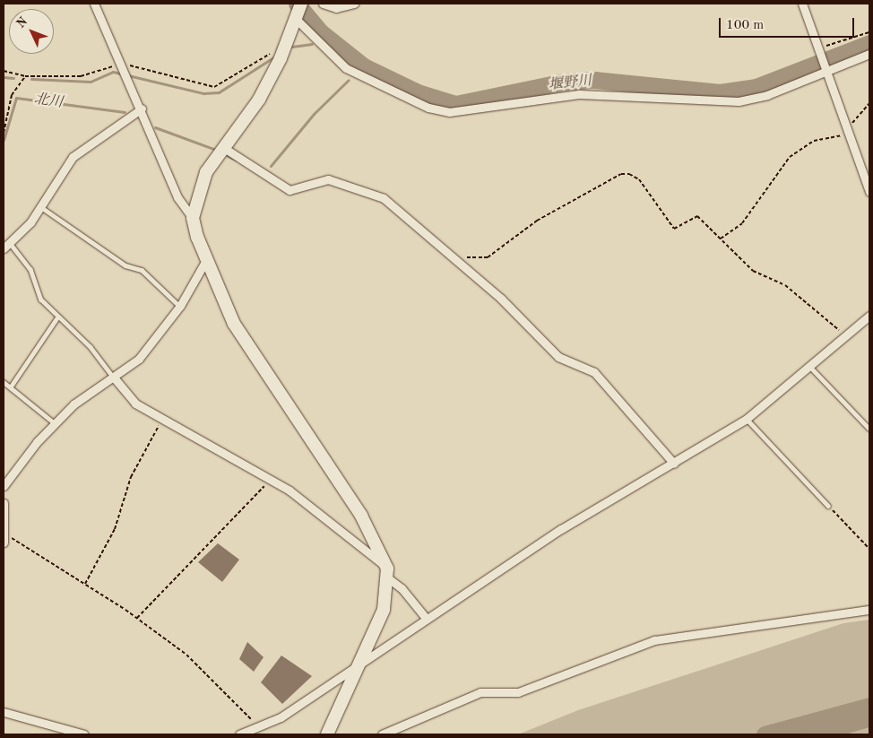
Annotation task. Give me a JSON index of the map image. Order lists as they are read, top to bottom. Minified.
{"water":["堰野川","北川"],"scale_bar":"100 m","north":"top left"}
